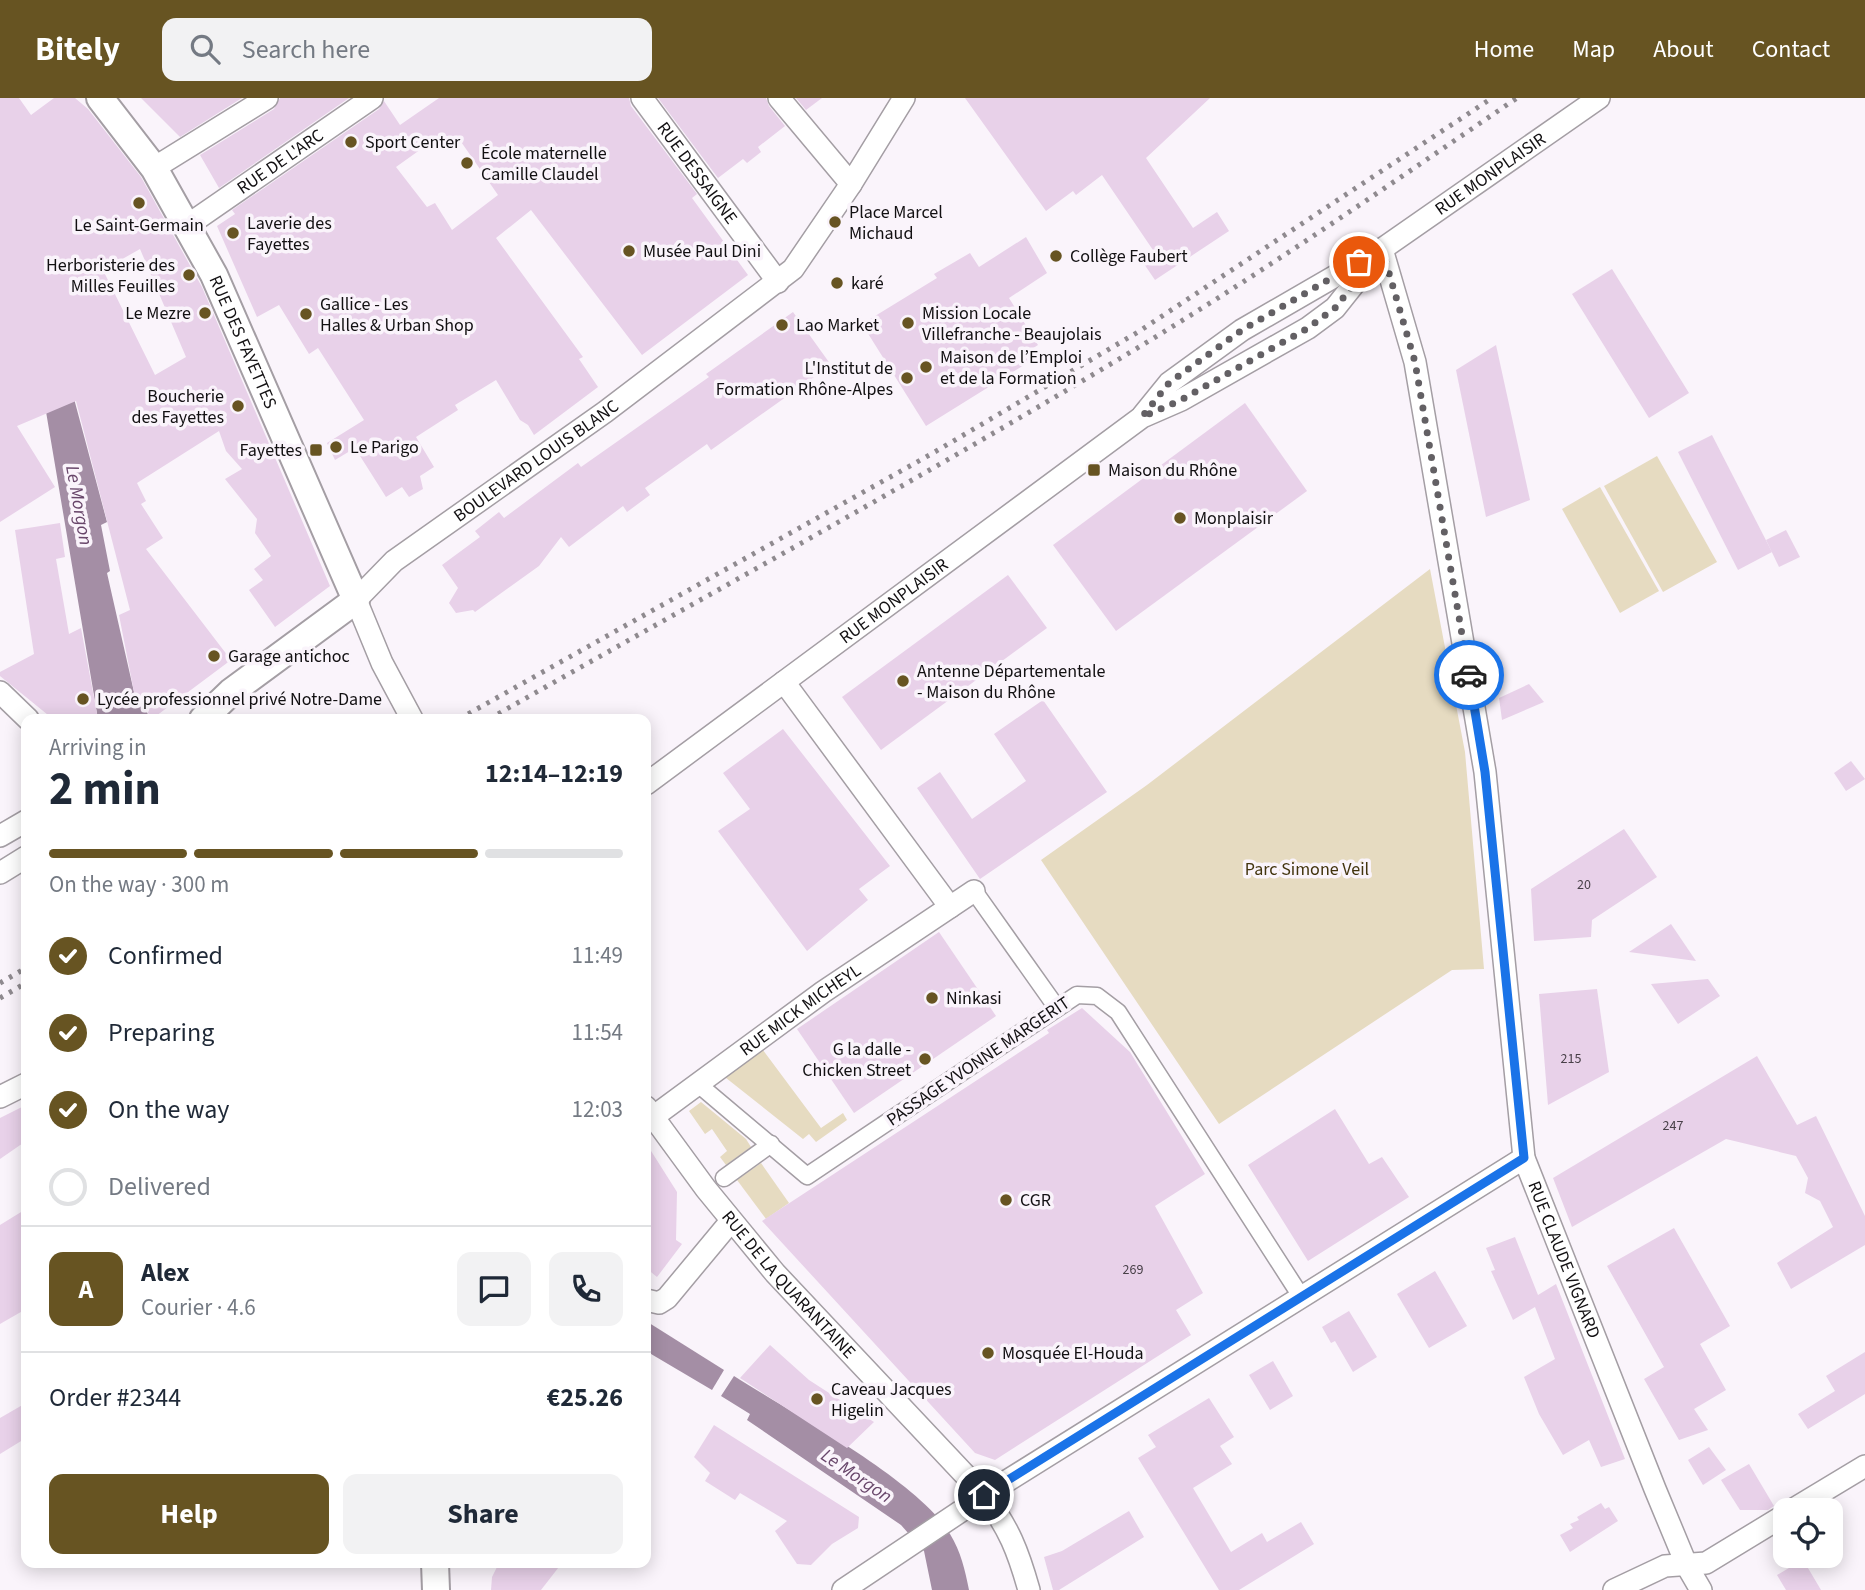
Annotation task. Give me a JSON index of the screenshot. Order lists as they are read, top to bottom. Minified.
{"streets":{"street":["RUE DE L'ARC","RUE DESSAIGNE","RUE MONPLAISIR","RUE DES FAYETTES","BOULEVARD LOUIS BLANC","RUE MICK MICHEYL","PASSAGE YVONNE MARGERIT","RUE CLAUDE VIGNARD","RUE DE LA QUARANTAINE"]},"crossings":[["RUE DE L'ARC","RUE DES FAYETTES"],["RUE DESSAIGNE","BOULEVARD LOUIS BLANC"],["RUE MONPLAISIR","RUE CLAUDE VIGNARD"],["RUE DES FAYETTES","BOULEVARD LOUIS BLANC"],["RUE MICK MICHEYL","PASSAGE YVONNE MARGERIT"]],"water":["Le Morgon"],"parks":["Parc Simone Veil"],"places":{"other":["Sport Center","École maternelle Camille Claudel","Le Saint-Germain","Place Marcel Michaud","Laverie des Fayettes","Musée Paul Dini","Collège Faubert","Herboristerie des Milles Feuilles","karé","Le Mezre","Gallice - Les Halles & Urban Shop","Mission Locale Villefranche - Beaujolais","Lao Market","Maison de l’Emploi et de la Formation","L'Institut de Formation Rhône-Alpes","Boucherie des Fayettes","Le Parigo","Monplaisir","Garage antichoc","Antenne Départementale - Maison du Rhône","Lycée professionnel privé Notre-Dame","Ninkasi","G la dalle - Chicken Street","CGR","Mosquée El-Houda","Caveau Jacques Higelin"],"transit":["Fayettes","Maison du Rhône"]},"house_numbers":["20","215","247","269"],"page":{"header":"Bitely","search":"Search here","nav":["Home","Map","About","Contact"],"heading":["2 min","Arriving in","12:14–12:19"],"panel":["Alex","Courier · 4.6","Order #2344","€25.26"],"bar":"On the way · 300 m","list":[["Confirmed","11:49"],["Preparing","11:54"],["On the way","12:03"],"Delivered"],"round":"A","buttons":["Help","Share"]}}
